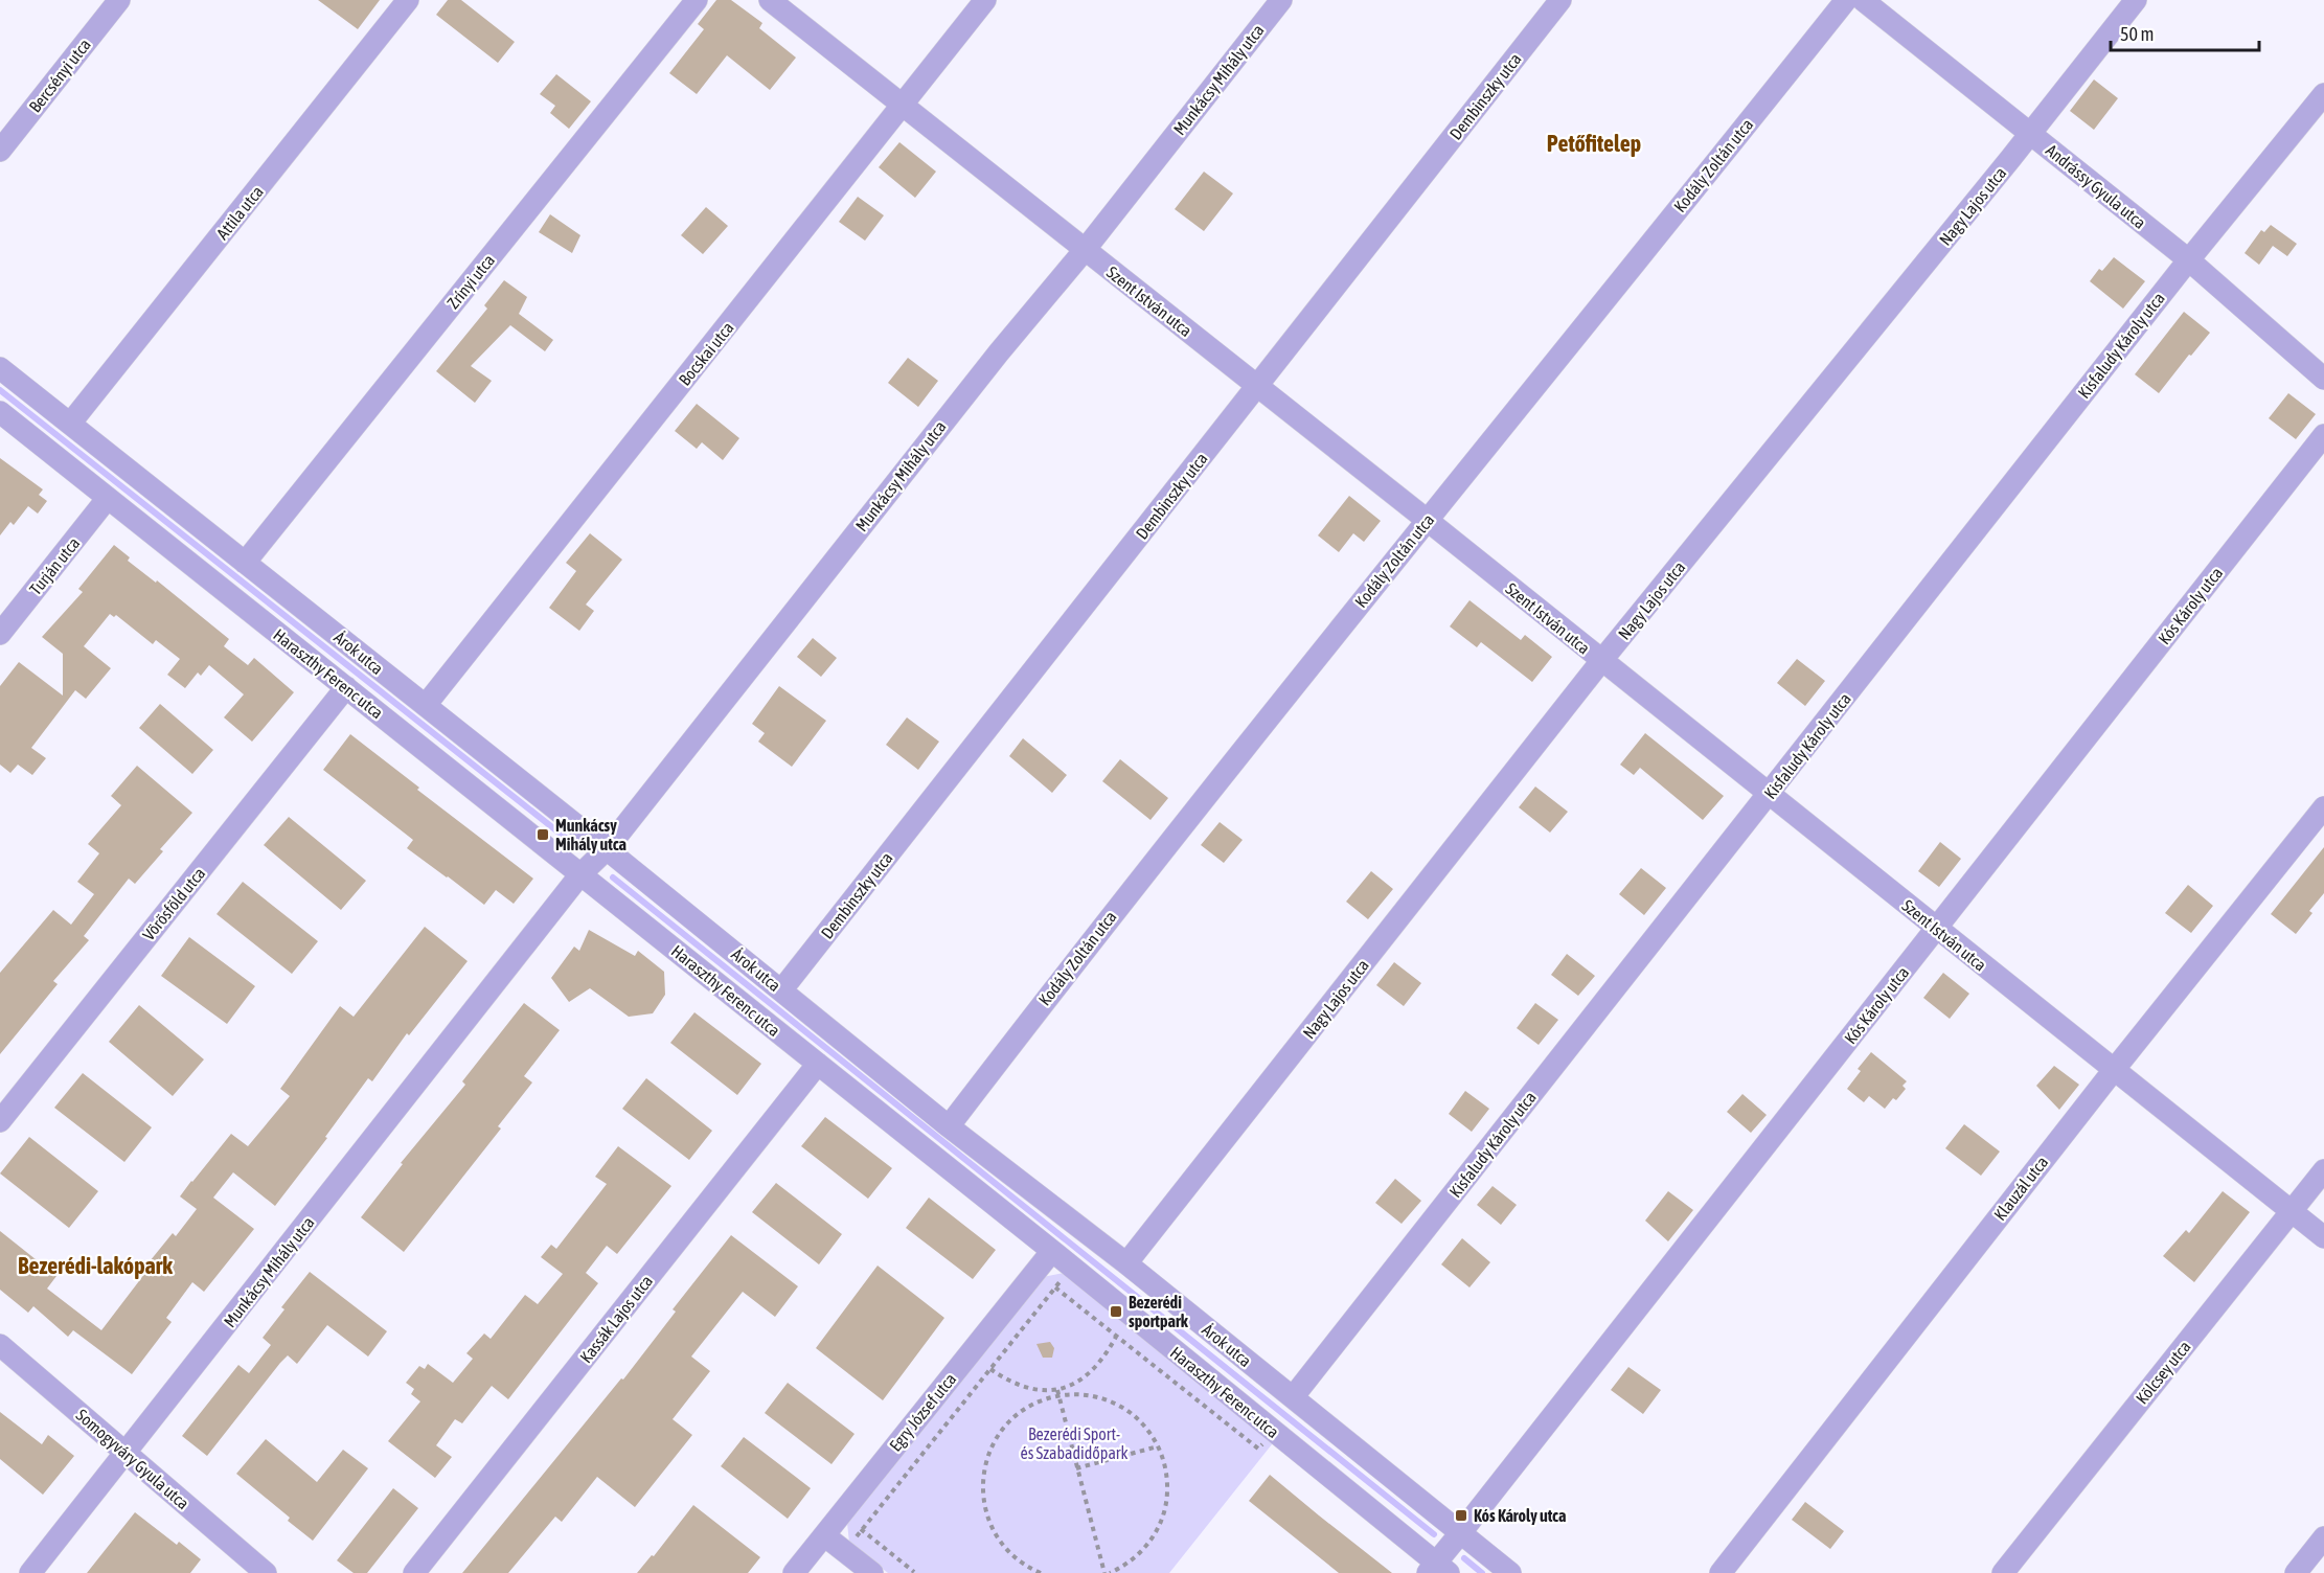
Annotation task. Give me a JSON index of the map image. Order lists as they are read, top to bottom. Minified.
{"streets":{"street":["Bercsényi utca","Munkácsy Mihály utca","Dembinszky utca","Kodály Zoltán utca","Andrássy Gyula utca","Nagy Lajos utca","Attila utca","Zrínyi utca","Szent István utca","Kisfaludy Károly utca","Bocskai utca","Turján utca","Kós Károly utca","Árok utca","Haraszthy Ferenc utca","Vörösföld utca","Klauzál utca","Kassák Lajos utca","Kölcsey utca","Egry József utca","Somogyváry Gyula utca"]},"crossings":[["Munkácsy Mihály utca","Szent István utca"],["Munkácsy Mihály utca","Árok utca"],["Munkácsy Mihály utca","Haraszthy Ferenc utca"],["Munkácsy Mihály utca","Somogyváry Gyula utca"],["Dembinszky utca","Szent István utca"],["Dembinszky utca","Árok utca"],["Kodály Zoltán utca","Szent István utca"],["Kodály Zoltán utca","Árok utca"],["Andrássy Gyula utca","Nagy Lajos utca"],["Andrássy Gyula utca","Kisfaludy Károly utca"],["Nagy Lajos utca","Szent István utca"],["Nagy Lajos utca","Árok utca"],["Attila utca","Árok utca"],["Zrínyi utca","Árok utca"],["Szent István utca","Kisfaludy Károly utca"],["Szent István utca","Bocskai utca"],["Szent István utca","Kós Károly utca"],["Szent István utca","Klauzál utca"],["Szent István utca","Kölcsey utca"],["Kisfaludy Károly utca","Árok utca"],["Bocskai utca","Árok utca"],["Turján utca","Haraszthy Ferenc utca"],["Kós Károly utca","Árok utca"],["Kós Károly utca","Haraszthy Ferenc utca"],["Haraszthy Ferenc utca","Vörösföld utca"],["Haraszthy Ferenc utca","Kassák Lajos utca"],["Haraszthy Ferenc utca","Egry József utca"]],"districts":["Petőfitelep","Bezerédi-lakópark"],"parks":["Bezerédi Sport- és Szabadidőpark"],"places":{"transit":["Munkácsy Mihály utca","Bezerédi sportpark","Kós Károly utca"]},"scale_bar":"50 m"}
